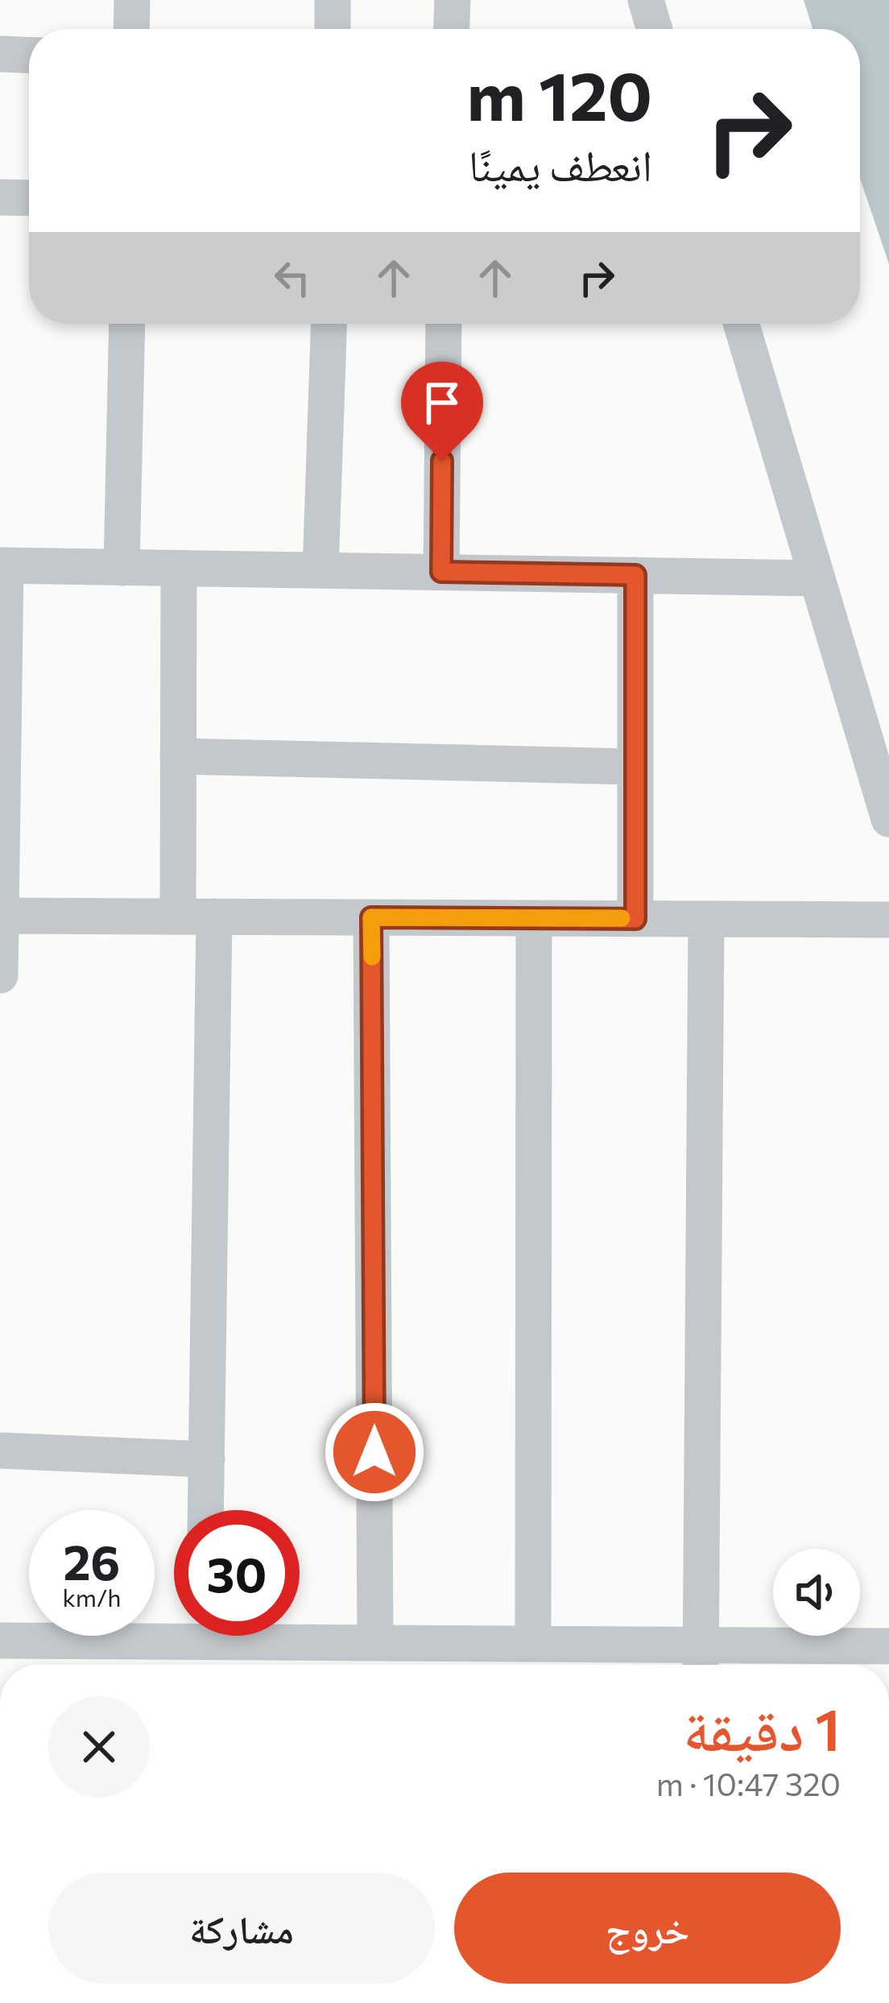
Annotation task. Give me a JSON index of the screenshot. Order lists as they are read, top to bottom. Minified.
{"page":{"turn":["120 m","انعطف يمينًا"],"speed":"26 km/h","limit":"30","heading":["1 دقيقة","320 m · 10:47"],"buttons":["خروج","مشاركة"]}}
